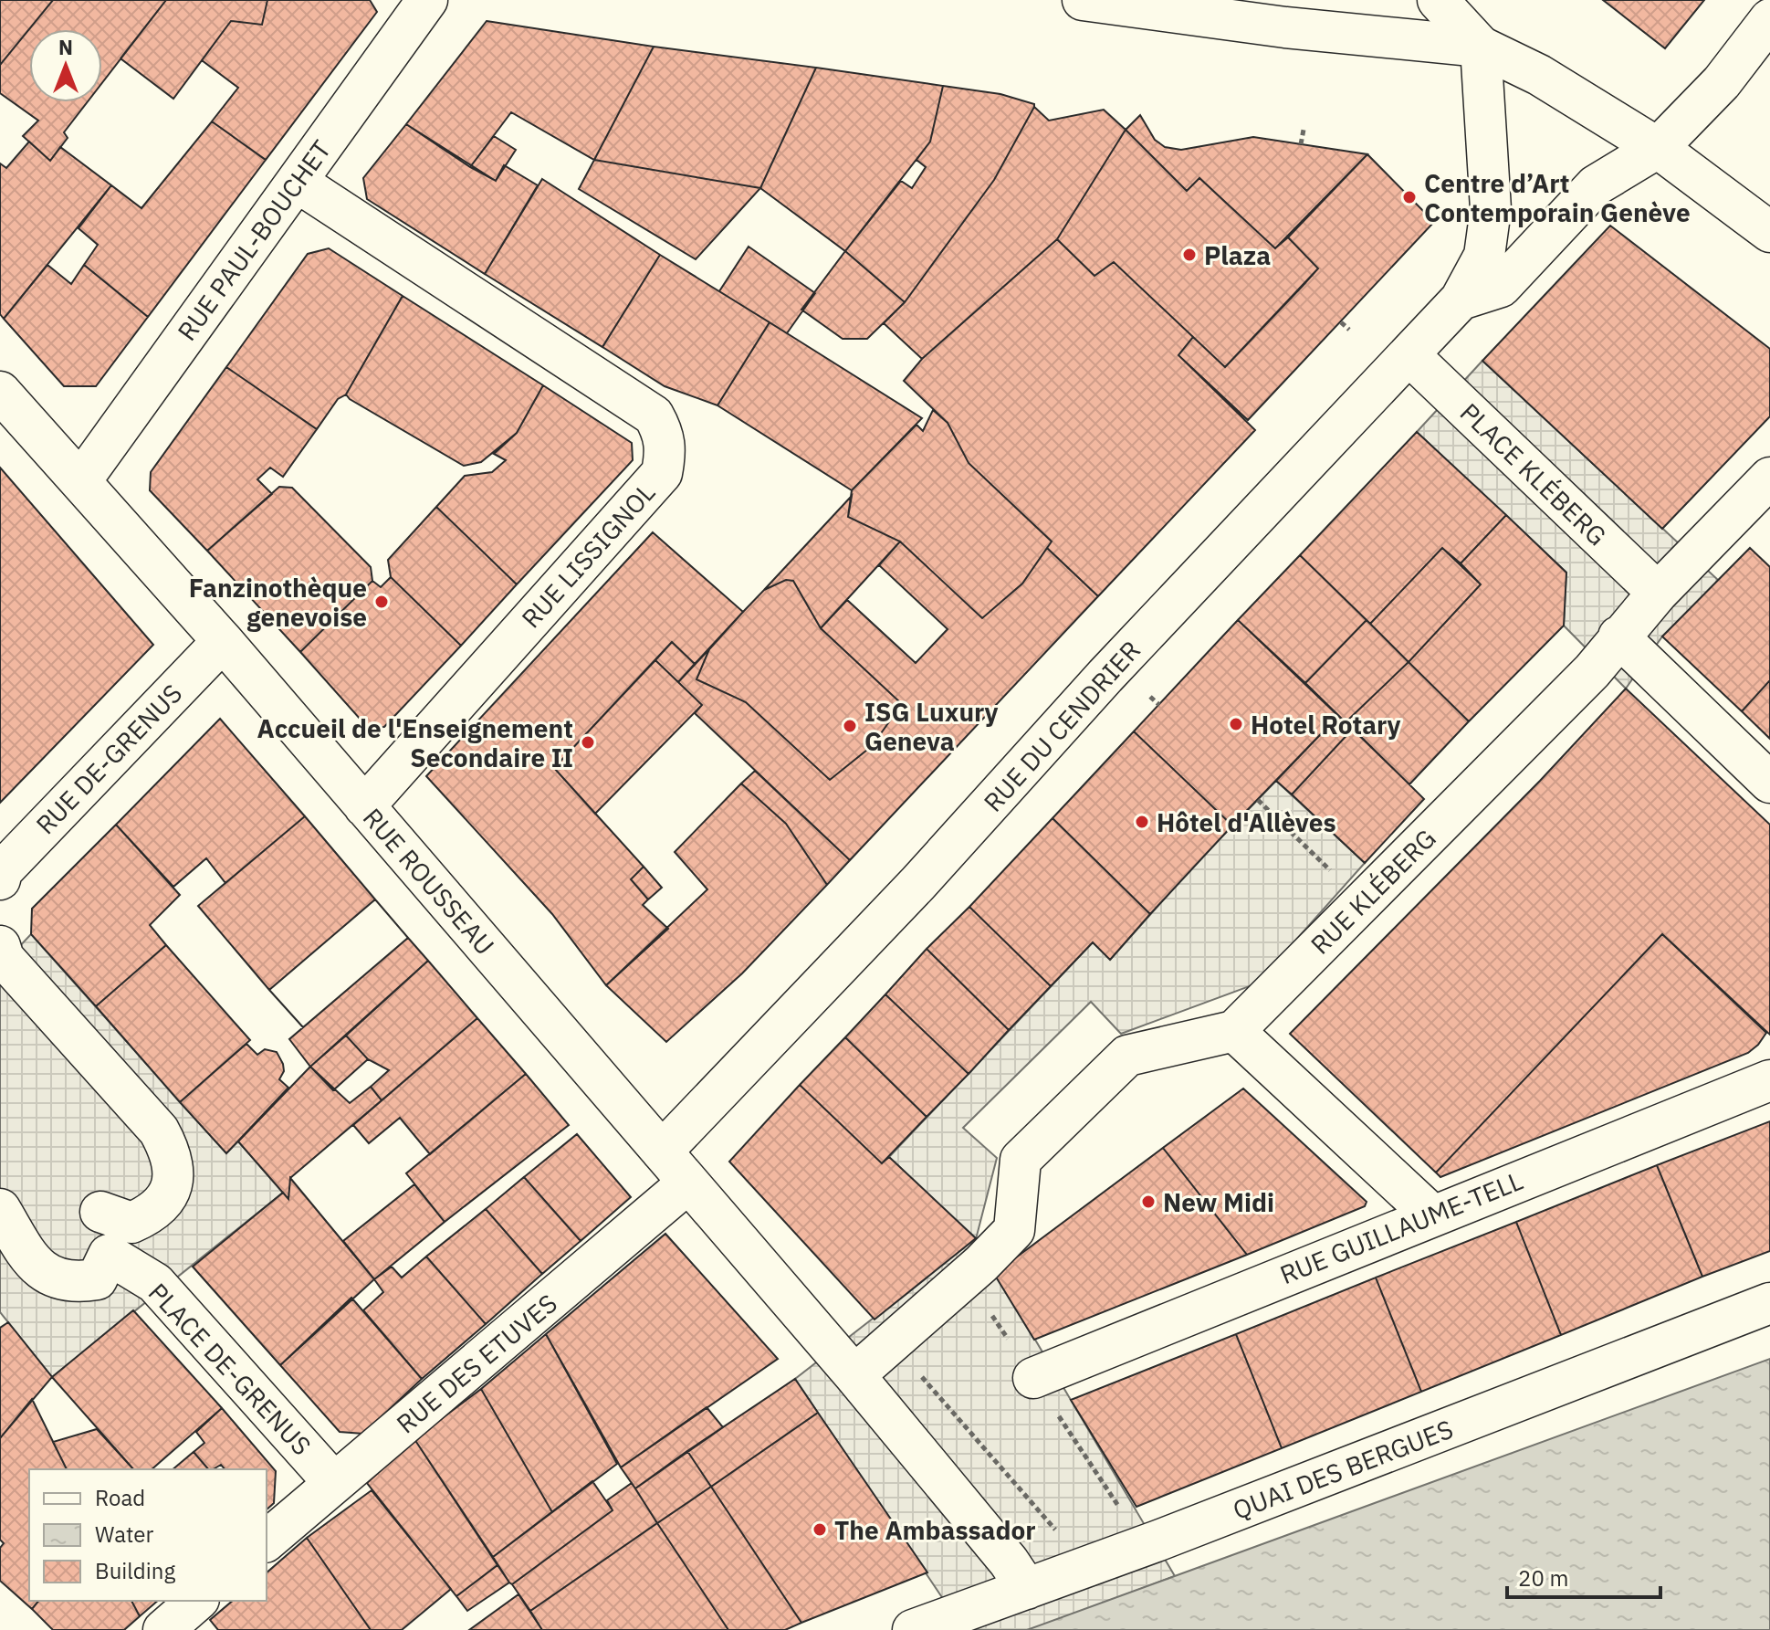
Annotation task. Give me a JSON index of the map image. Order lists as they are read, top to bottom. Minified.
{"streets":{"street":["RUE PAUL-BOUCHET","PLACE KLÉBERG","RUE LISSIGNOL","RUE DU CENDRIER","RUE DE-GRENUS","RUE ROUSSEAU","RUE KLÉBERG","RUE GUILLAUME-TELL","RUE DES ETUVES","PLACE DE-GRENUS","QUAI DES BERGUES"]},"crossings":[["RUE PAUL-BOUCHET","RUE LISSIGNOL"],["RUE PAUL-BOUCHET","RUE ROUSSEAU"],["PLACE KLÉBERG","RUE DU CENDRIER"],["PLACE KLÉBERG","RUE KLÉBERG"],["RUE LISSIGNOL","RUE ROUSSEAU"],["RUE DU CENDRIER","RUE ROUSSEAU"],["RUE DE-GRENUS","RUE ROUSSEAU"],["RUE ROUSSEAU","RUE DES ETUVES"],["RUE ROUSSEAU","QUAI DES BERGUES"],["RUE DES ETUVES","PLACE DE-GRENUS"]],"places":["Centre d’Art Contemporain Genève","Plaza","Fanzinothèque genevoise","Hotel Rotary","ISG Luxury Geneva","Accueil de l'Enseignement Secondaire II","Hôtel d'Allèves","New Midi","The Ambassador"],"legend":["Road","Water","Building"],"scale_bar":"20 m","north":"top"}
